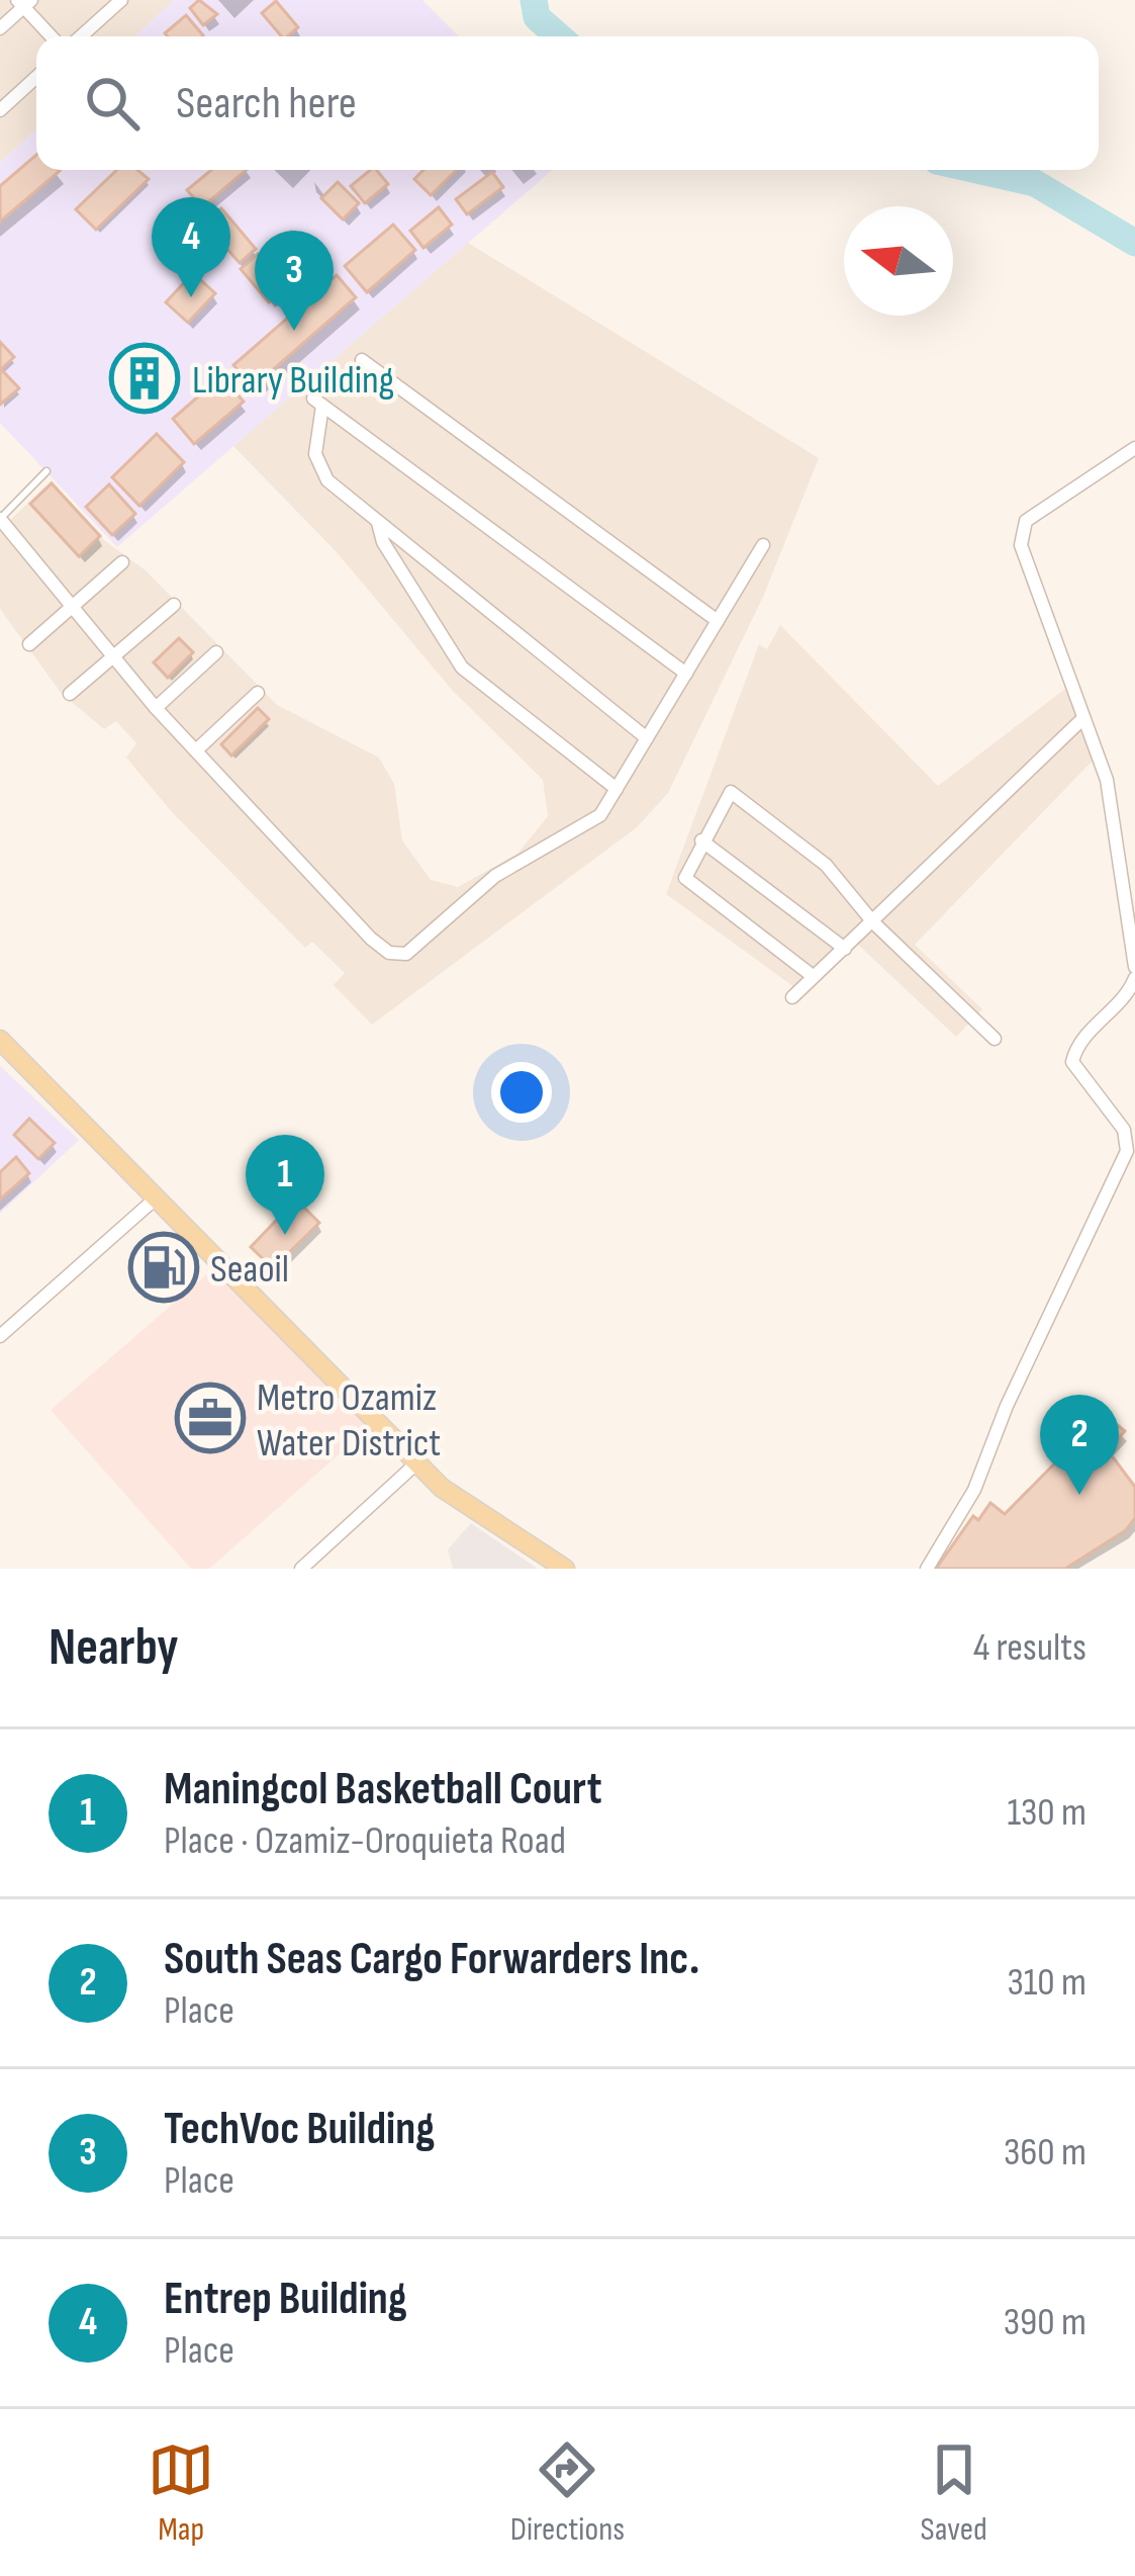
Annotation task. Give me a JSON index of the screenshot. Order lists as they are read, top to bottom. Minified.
{"places":{"building":["Library Building"],"fuel station":["Seaoil"],"office":["Metro Ozamiz Water District"]},"north":"left","page":{"search":"Search here","pins":["4","3","1","2"],"heading":["Nearby","4 results"],"list":[{"mark":"1","name":"Maningcol Basketball Court","note":"Place · Ozamiz-Oroquieta Road","value":"130 m"},{"mark":"2","name":"South Seas Cargo Forwarders Inc.","note":"Place","value":"310 m"},{"mark":"3","name":"TechVoc Building","note":"Place","value":"360 m"},{"mark":"4","name":"Entrep Building","note":"Place","value":"390 m"}],"nav":["Map","Directions","Saved"]}}
